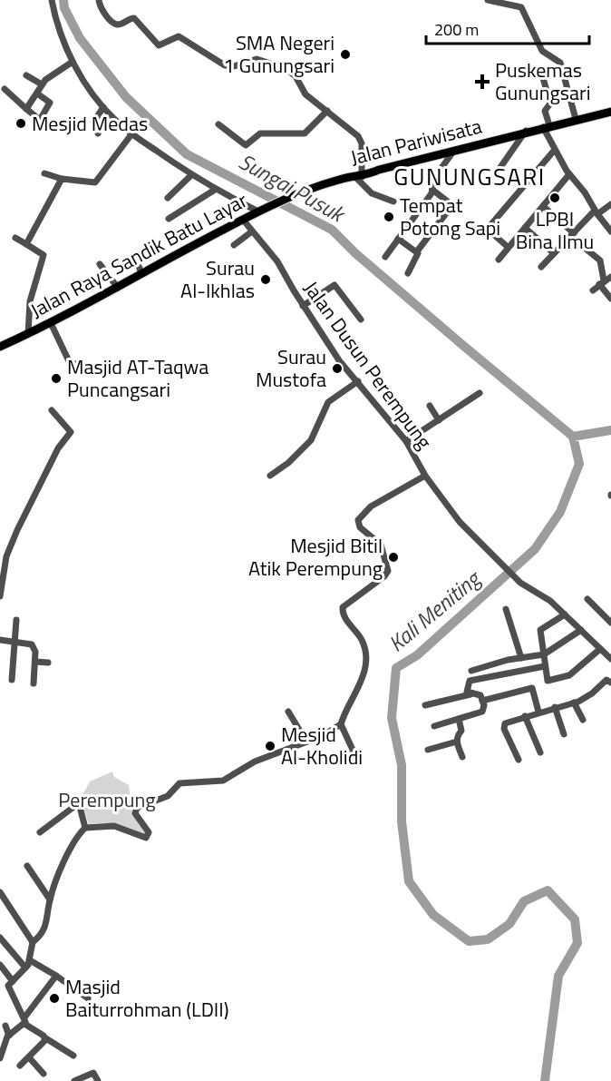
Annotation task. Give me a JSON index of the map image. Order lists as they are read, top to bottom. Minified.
{"streets":{"main road":["Jalan Pariwisata","Jalan Raya Sandik Batu Layar"],"street":["Jalan Dusun Perempung"]},"crossings":[["Jalan Pariwisata","Jalan Raya Sandik Batu Layar"],["Jalan Raya Sandik Batu Layar","Jalan Dusun Perempung"]],"districts":["GUNUNGSARI"],"water":["Sungai Pusuk","Kali Meniting"],"parks":["Perempung"],"places":{"other":["SMA Negeri 1 Gunungsari","Mesjid Medas","LPBI Bina Ilmu","Tempat Potong Sapi","Surau Al-Ikhlas","Surau Mustofa","Masjid AT-Taqwa Puncangsari","Mesjid Bitil Atik Perempung","Mesjid Al-Kholidi","Masjid Baiturrohman (LDII)"],"health":["Puskemas Gunungsari"]},"scale_bar":"200 m"}
